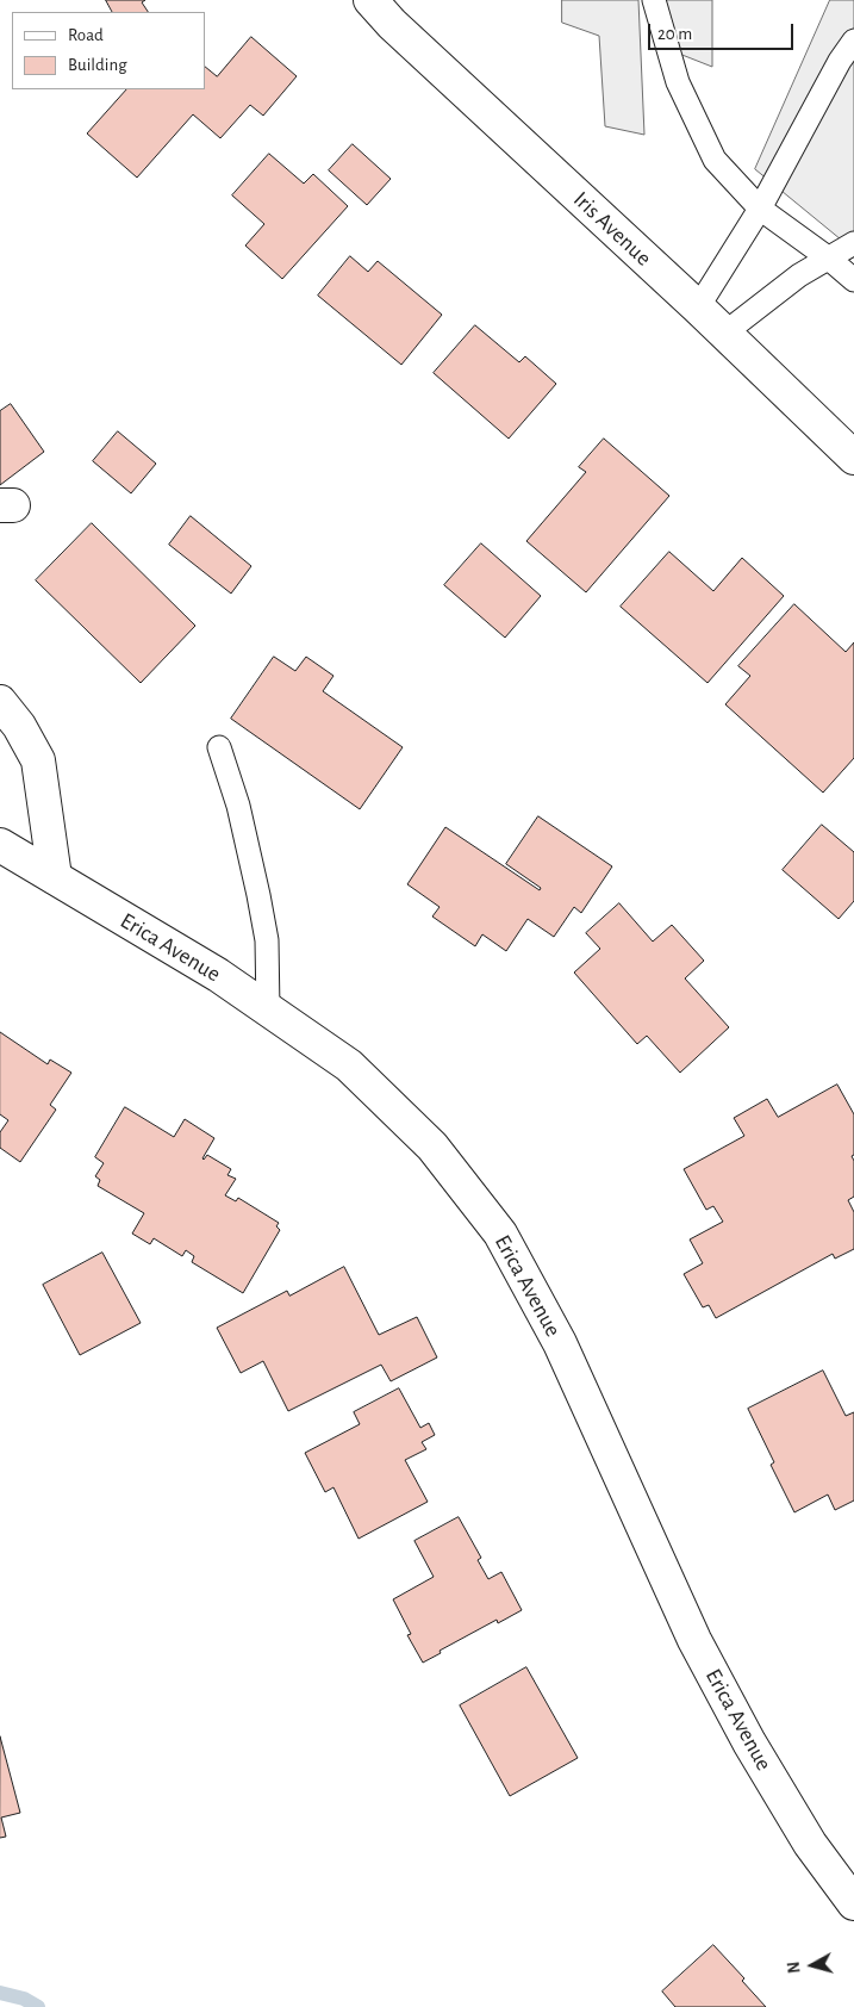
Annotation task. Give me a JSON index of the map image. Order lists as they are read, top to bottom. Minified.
{"streets":{"street":["Iris Avenue","Erica Avenue"]},"legend":["Road","Building"],"scale_bar":"20 m","north":"left"}
